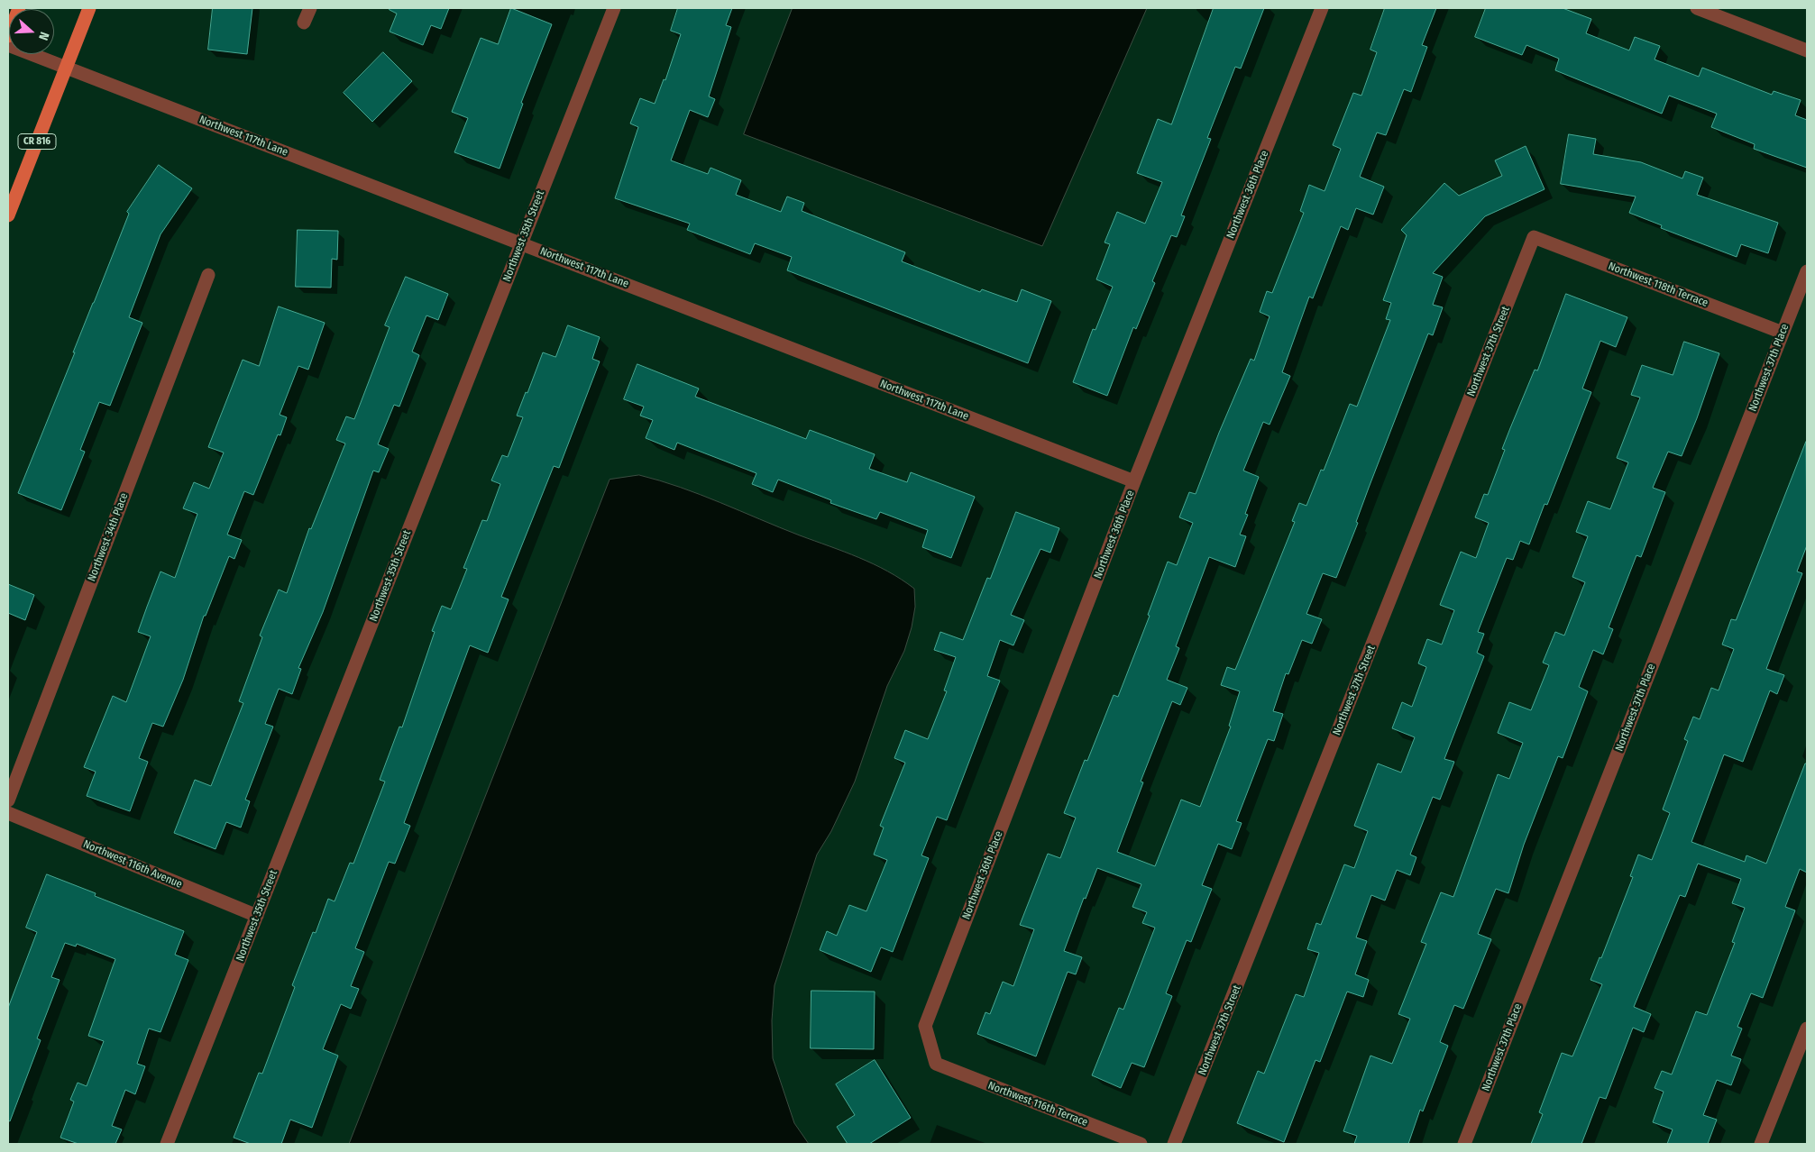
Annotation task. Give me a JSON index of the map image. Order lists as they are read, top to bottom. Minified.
{"streets":{"main road":["CR 816"],"street":["Northwest 117th Lane","Northwest 36th Place","Northwest 35th Street","Northwest 118th Terrace","Northwest 37th Street","Northwest 37th Place","Northwest 34th Place","Northwest 116th Avenue","Northwest 116th Terrace"]},"crossings":[["Northwest 117th Lane","CR 816"],["Northwest 117th Lane","Northwest 36th Place"],["Northwest 117th Lane","Northwest 35th Street"],["Northwest 36th Place","Northwest 116th Terrace"],["Northwest 35th Street","Northwest 116th Avenue"],["Northwest 118th Terrace","Northwest 37th Street"],["Northwest 118th Terrace","Northwest 37th Place"]],"north":"right"}
